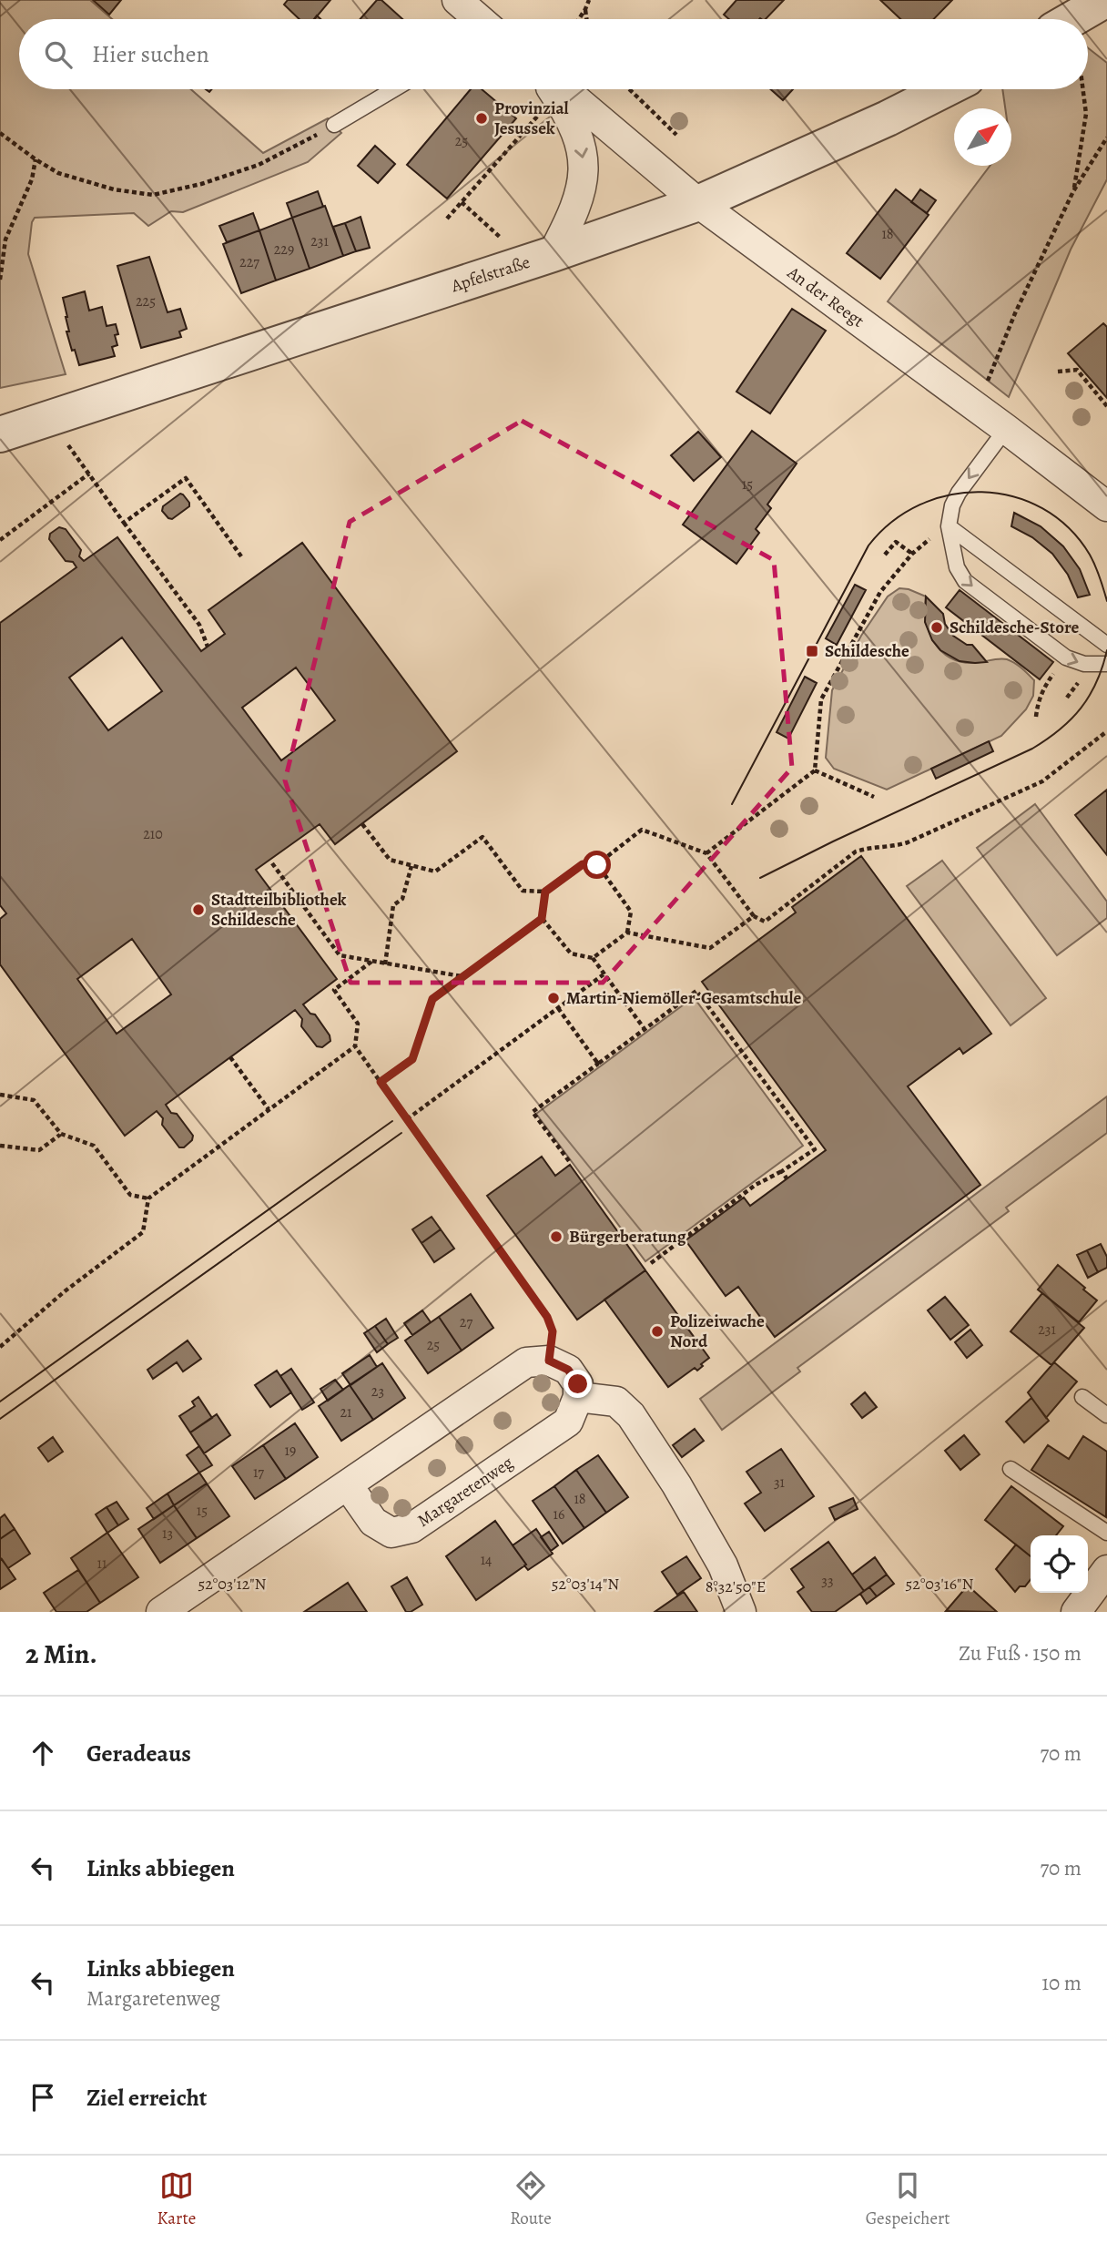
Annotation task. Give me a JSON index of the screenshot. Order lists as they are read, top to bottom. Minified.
{"streets":{"street":["Apfelstraße","An der Reegt","Margaretenweg"]},"crossings":[["Apfelstraße","An der Reegt"]],"places":{"other":["Provinzial Jesussek","Schildesche-Store","Stadtteilbibliothek Schildesche","Martin-Niemöller-Gesamtschule","Bürgerberatung","Polizeiwache Nord"],"transit":["Schildesche"]},"house_numbers":["25","18","231","229","227","225","15","210","27","231","25","23","21","19","17","31","18","15","16","13","14","11","33"],"north":"top right","page":{"search":"Hier suchen","heading":["2 Min.","Zu Fuß · 150 m"],"list":[["Geradeaus","70 m"],["Links abbiegen","70 m"],["Links abbiegen","Margaretenweg","10 m"],"Ziel erreicht"],"nav":["Karte","Route","Gespeichert"]},"coordinates":["52°03'12\"N","52°03'14\"N","52°03'16\"N","8°32'50\"E"]}
